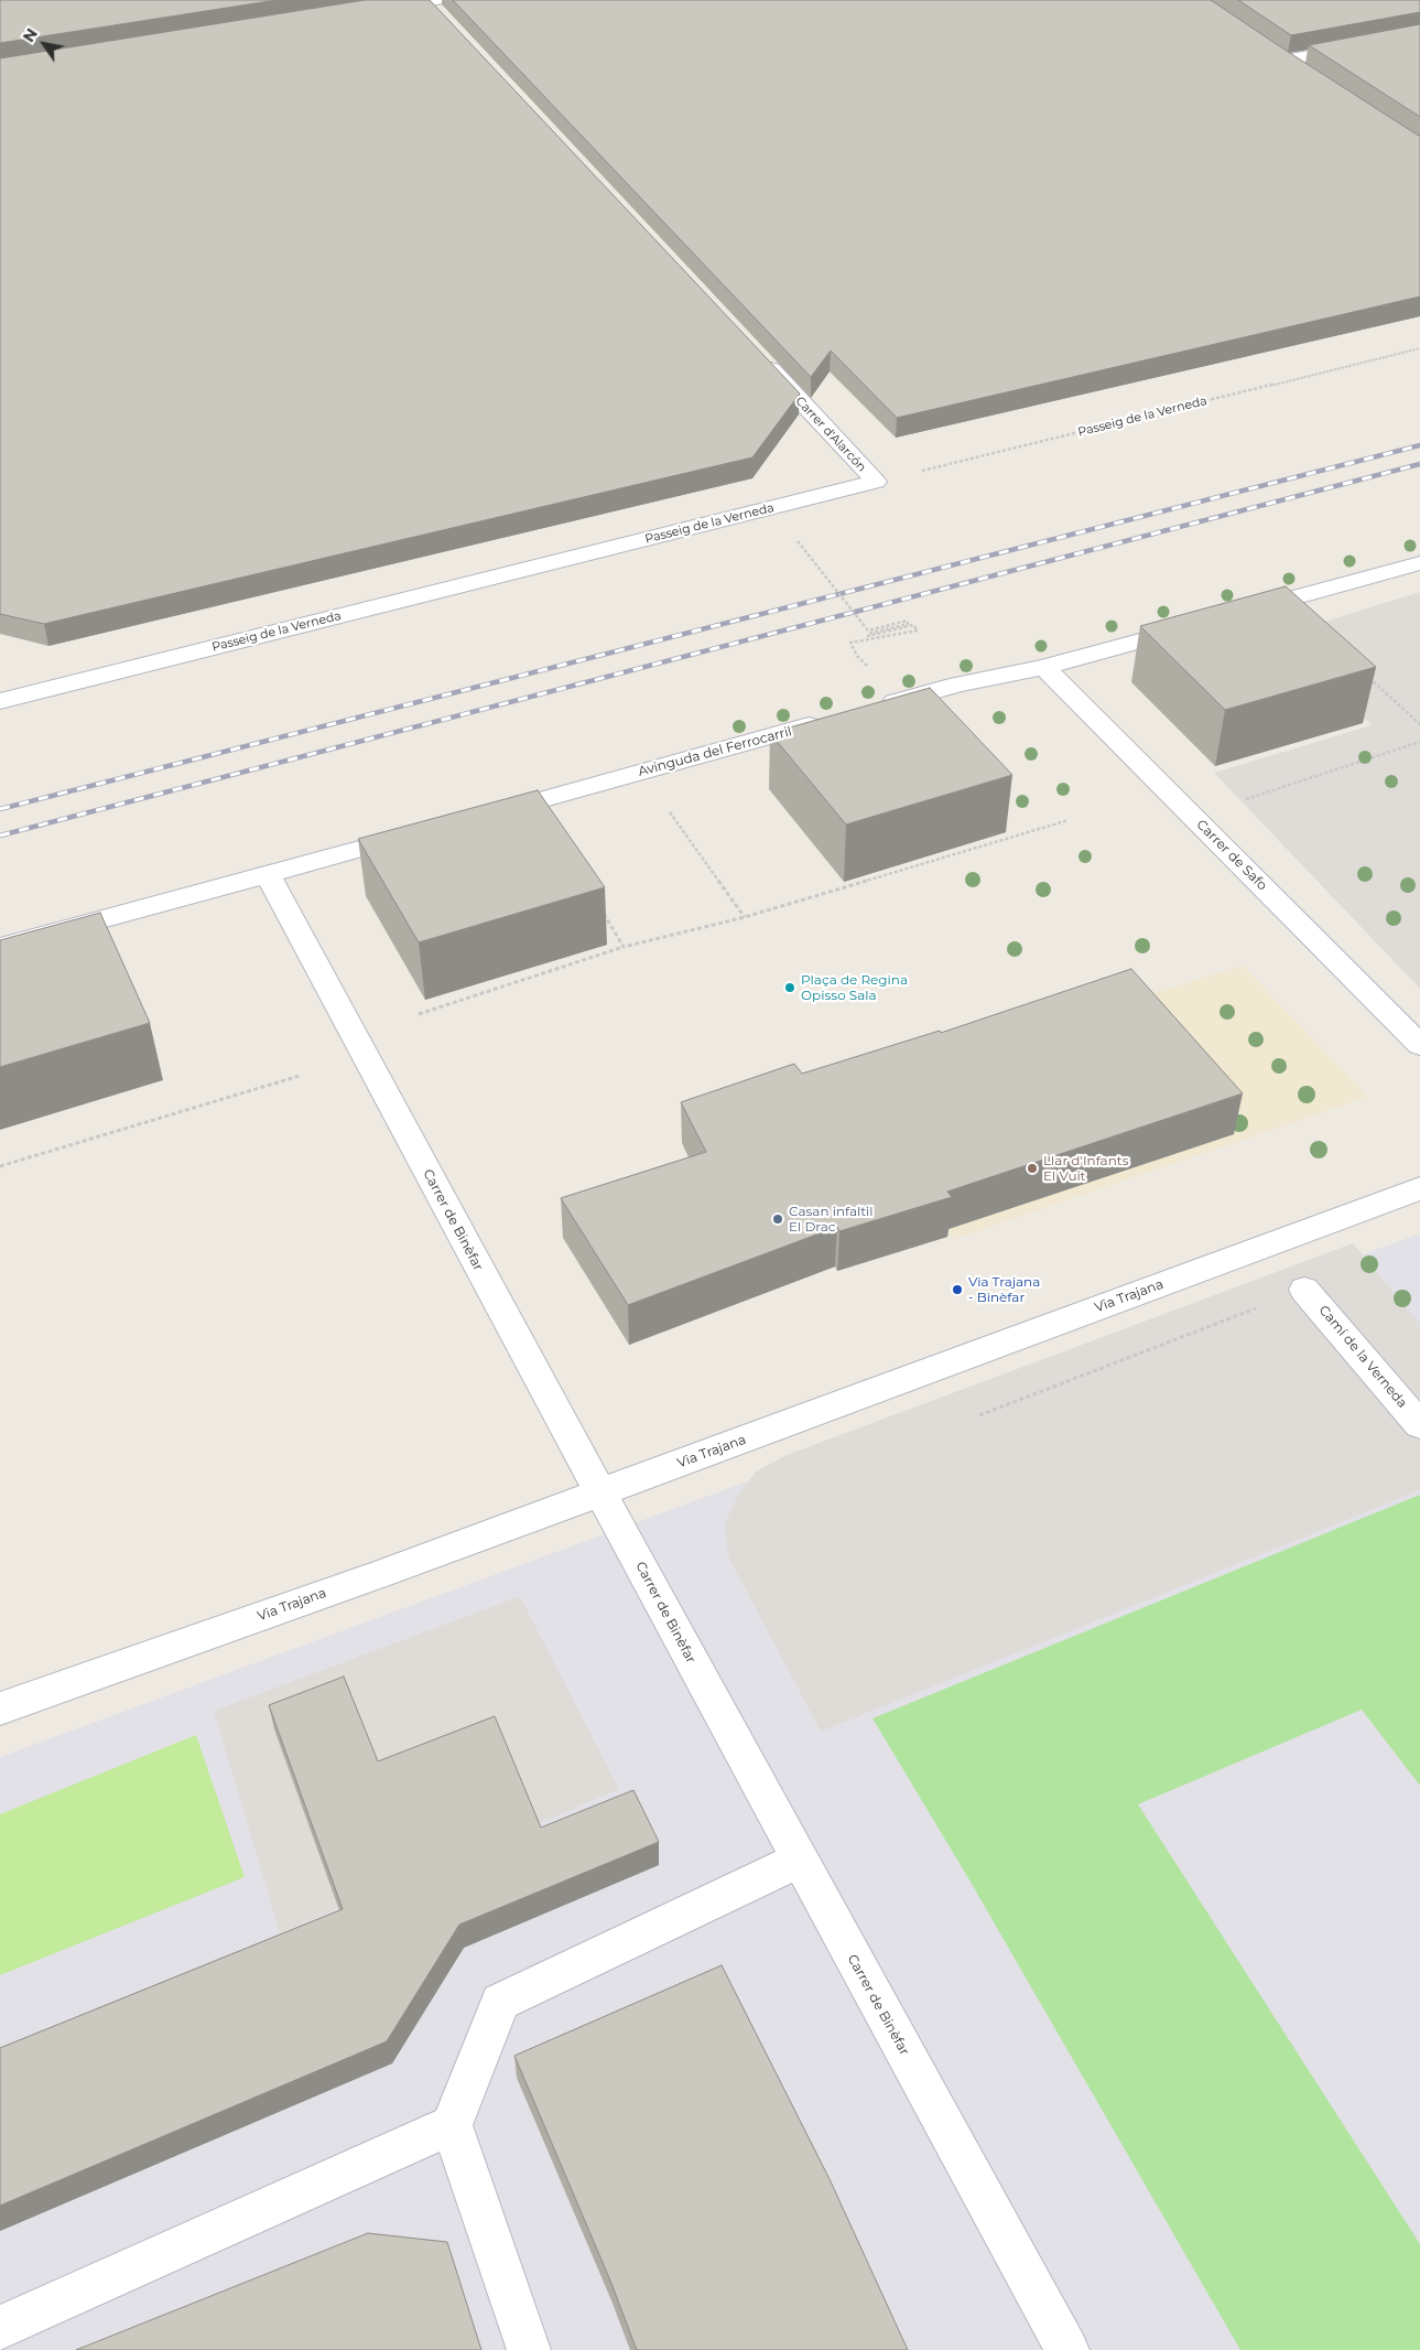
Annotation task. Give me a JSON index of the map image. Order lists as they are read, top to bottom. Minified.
{"streets":{"street":["Passeig de la Verneda","Carrer d'Alarcón","Avinguda del Ferrocarril","Carrer de Safo","Carrer de Binèfar","Via Trajana","Camí de la Verneda"]},"crossings":[["Passeig de la Verneda","Carrer d'Alarcón"],["Carrer de Binèfar","Via Trajana"]],"places":["Plaça de Regina Opisso Sala","Llar d'Infants El Vuit","Casan infaltil El Drac","Via Trajana - Binèfar"],"north":"top left"}
